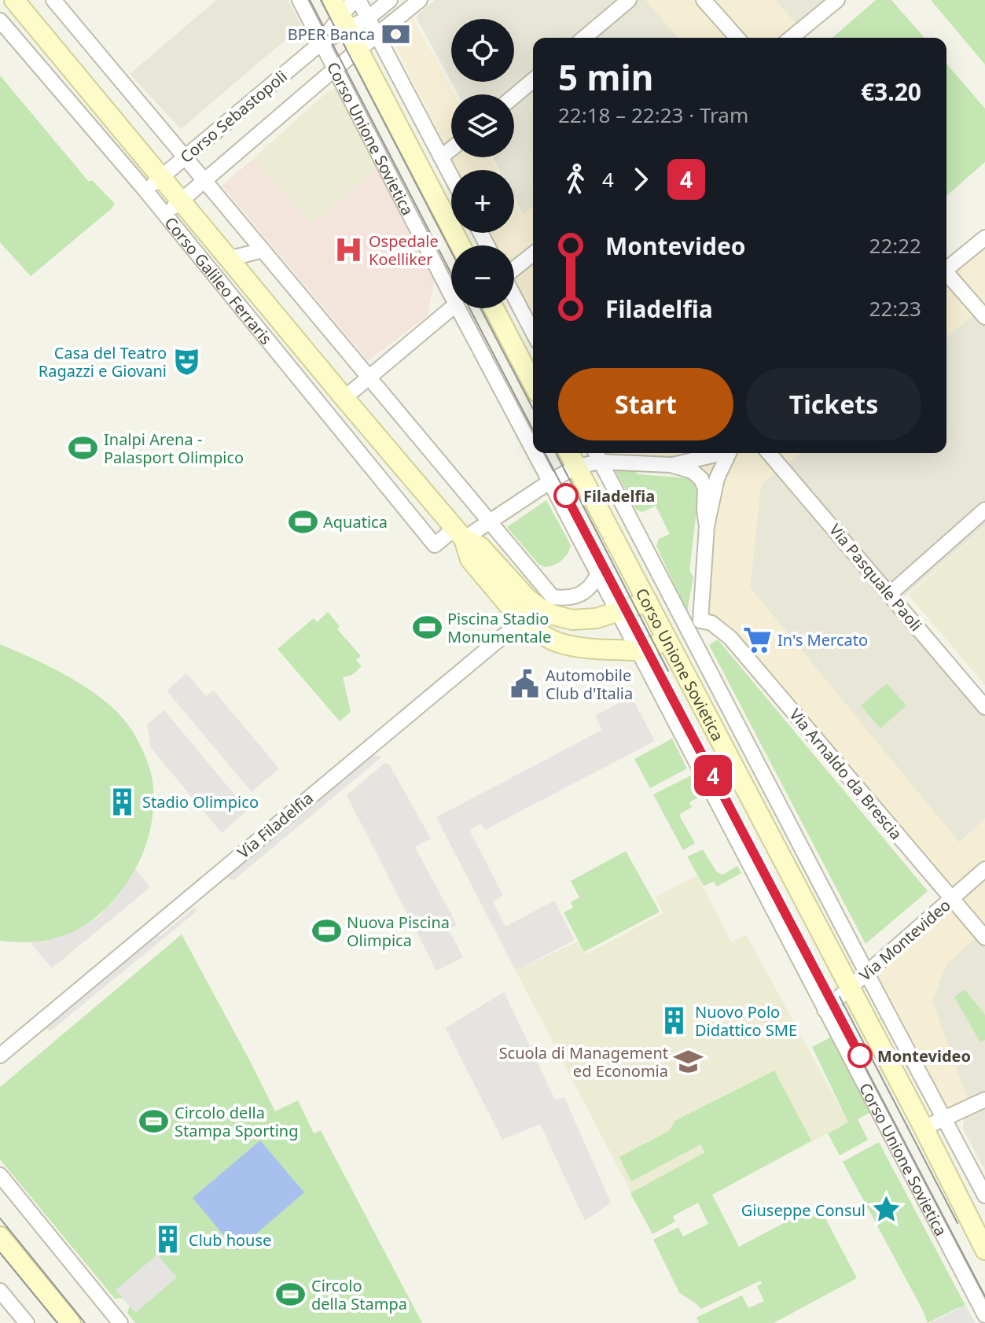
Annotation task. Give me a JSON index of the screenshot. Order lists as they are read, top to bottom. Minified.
{"streets":{"main road":["Corso Unione Sovietica","Corso Galileo Ferraris"],"street":["Corso Sebastopoli","Via Pasquale Paoli","Via Arnaldo da Brescia","Via Filadelfia","Via Montevideo"]},"crossings":[["Corso Sebastopoli","Corso Unione Sovietica"],["Corso Sebastopoli","Corso Galileo Ferraris"],["Corso Unione Sovietica","Via Arnaldo da Brescia"],["Corso Unione Sovietica","Via Montevideo"],["Via Arnaldo da Brescia","Via Montevideo"]],"places":{"bank":["BPER Banca"],"hospital":["Ospedale Koelliker"],"theatre":["Casa del Teatro Ragazzi e Giovani"],"sports":["Inalpi Arena - Palasport Olimpico","Aquatica","Piscina Stadio Monumentale","Nuova Piscina Olimpica","Circolo della Stampa Sporting","Circolo della Stampa"],"other":["Filadelfia","Montevideo"],"supermarket":["In's Mercato"],"public building":["Automobile Club d'Italia"],"building":["Stadio Olimpico","Nuovo Polo Didattico SME","Club house"],"school or university":["Scuola di Management ed Economia"],"place":["Giuseppe Consul"]},"lines":["tram line 4"],"page":{"on_map":"4","map_buttons":["+","−"],"heading":["5 min","22:18 – 22:23 · Tram","€3.20"],"legs":["4","4"],"list":[{"name":"Montevideo","value":"22:22"},{"name":"Filadelfia","value":"22:23"}],"buttons":["Start","Tickets"]}}
